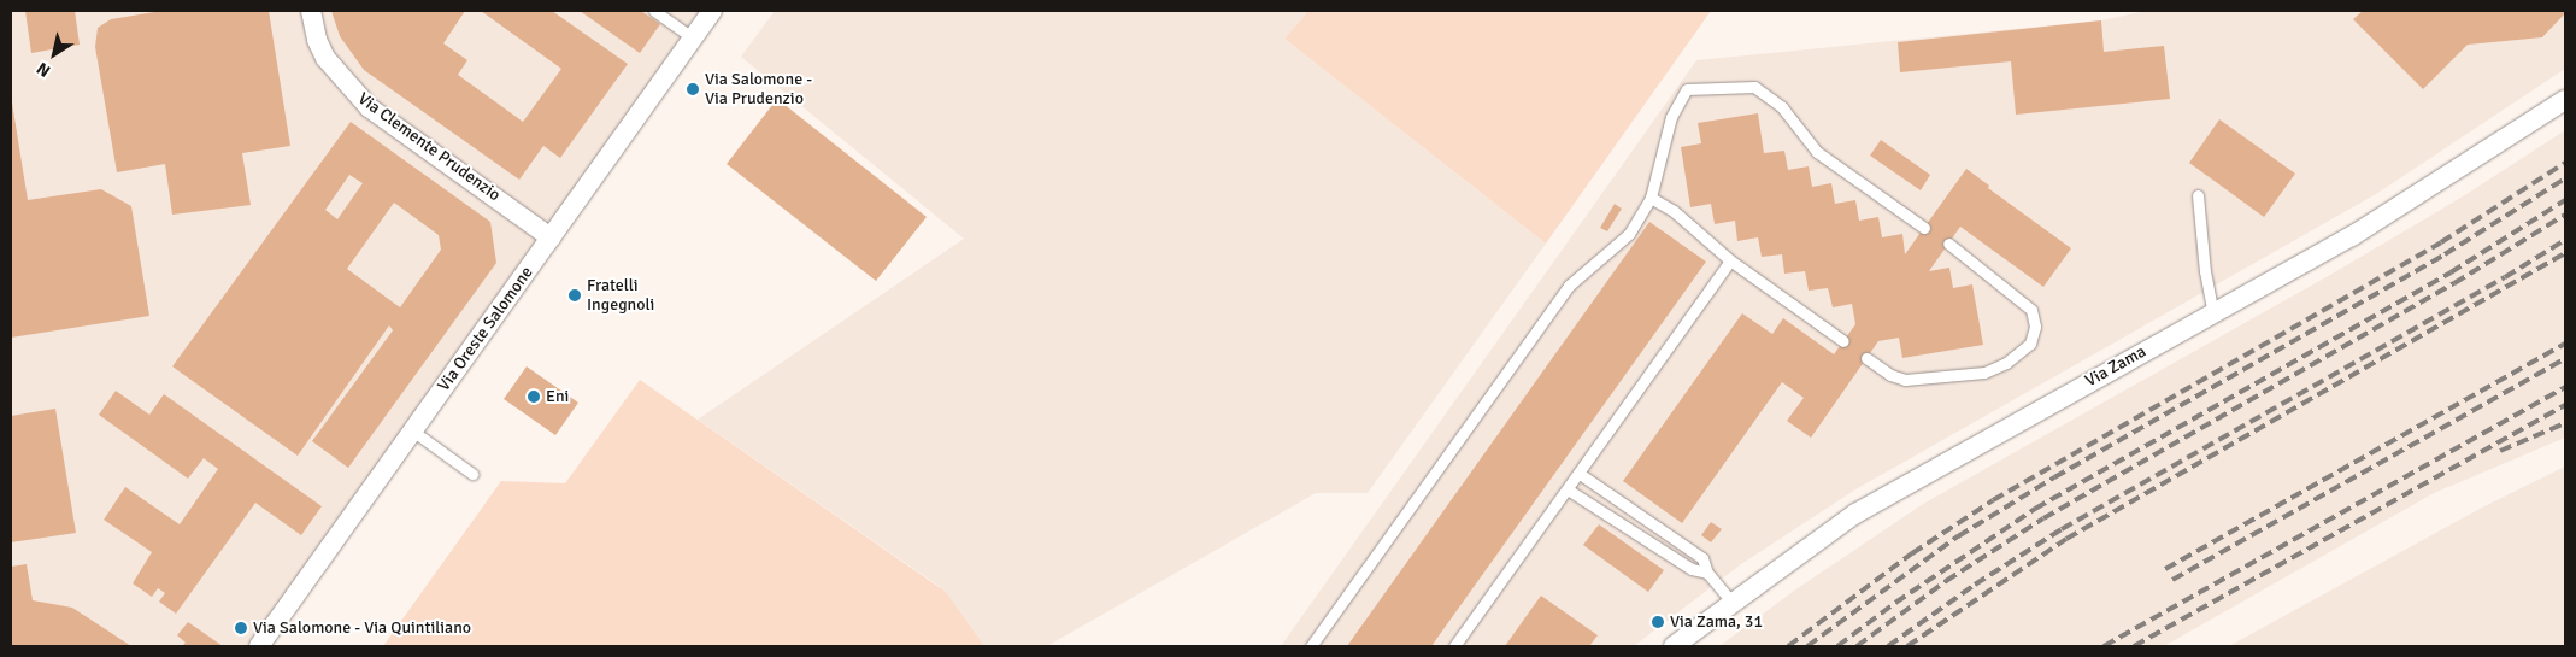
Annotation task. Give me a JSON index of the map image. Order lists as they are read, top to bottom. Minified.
{"streets":{"street":["Via Clemente Prudenzio","Via Oreste Salomone","Via Zama"]},"crossings":[["Via Clemente Prudenzio","Via Oreste Salomone"]],"places":["Via Salomone - Via Prudenzio","Fratelli Ingegnoli","Eni","Via Zama, 31","Via Salomone - Via Quintiliano"],"north":"bottom left"}
